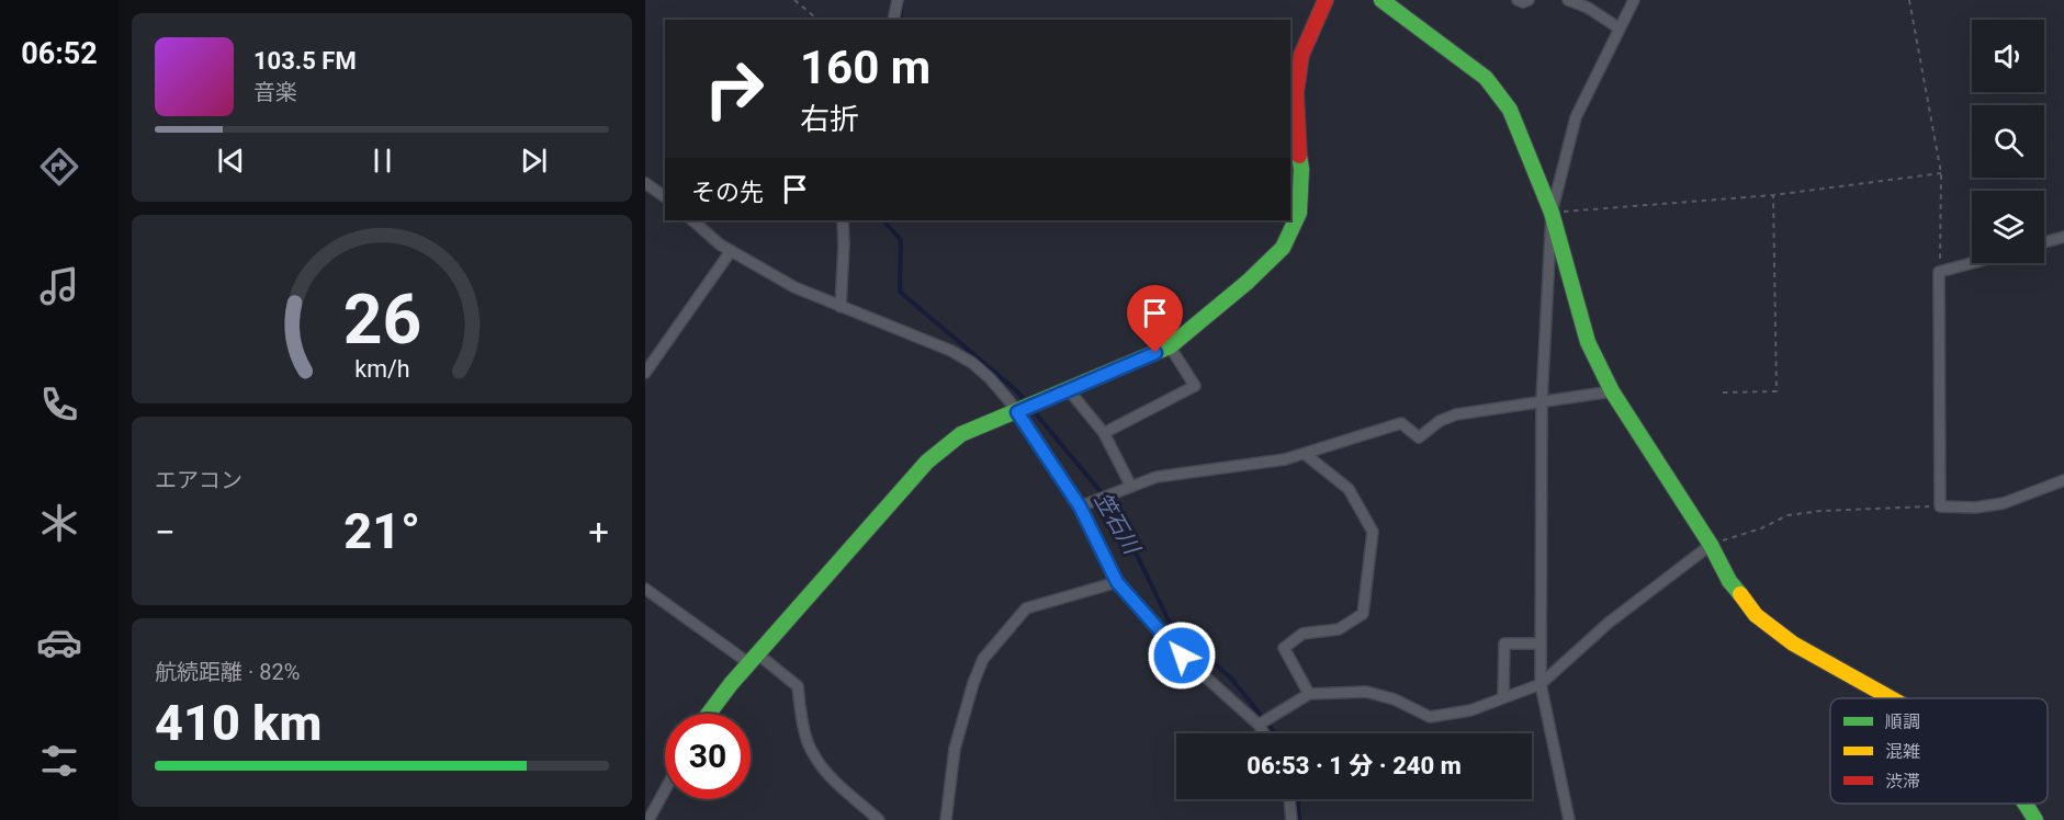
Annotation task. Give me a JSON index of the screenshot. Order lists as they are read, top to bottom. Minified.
{"water":["笠石川"],"legend":["順調","混雑","渋滞"],"page":{"tabs":"06:52","turn":["160 m","右折"],"song":["103.5 FM","音楽"],"then":"その先","tile":["エアコン",["航続距離 · 82%","410 km"]],"heat":["−","21°","+"],"limit":"30","trip":"06:53 · 1 分 · 240 m","gauge":["26","km/h"]}}
